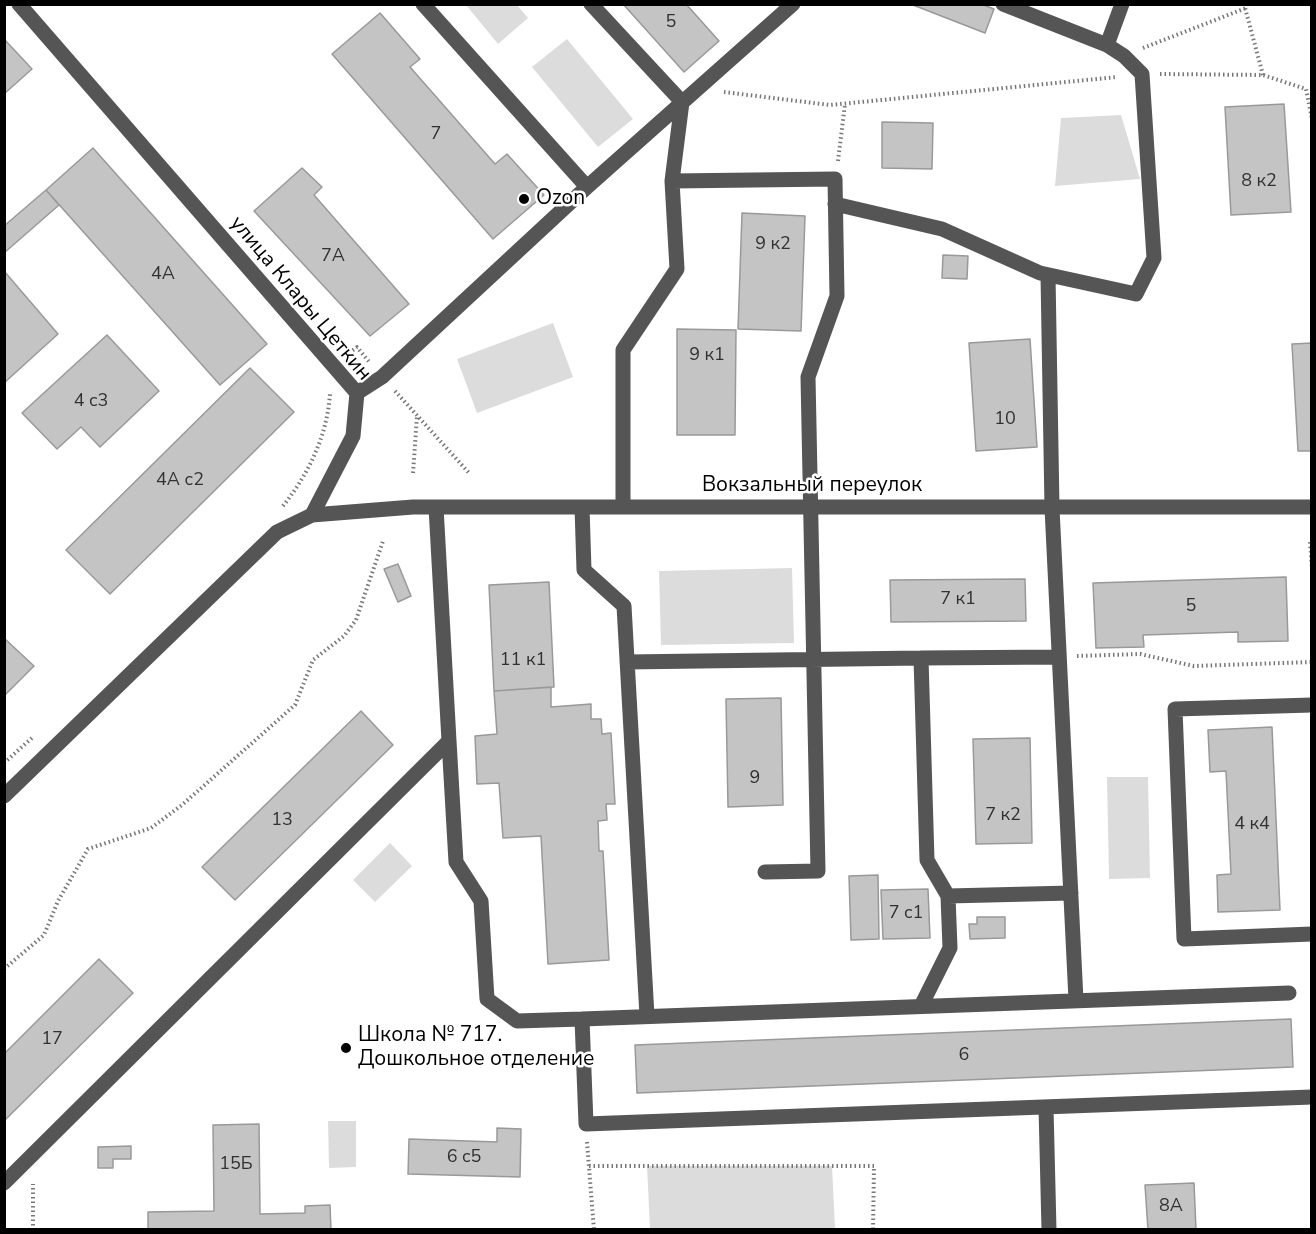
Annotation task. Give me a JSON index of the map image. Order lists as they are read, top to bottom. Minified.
{"streets":{"street":["улица Клары Цеткин","Вокзальный переулок"]},"crossings":[["улица Клары Цеткин","Вокзальный переулок"]],"places":["Ozon","Школа № 717. Дошкольное отделение"],"house_numbers":["5","7","8 к2","9 к2","7А","4А","9 к1","4 с3","10","4А с2","7 к1","5","11 к1","9","7 к2","13","4 к4","7 с1","17","6","6 с5","15Б","8А"]}
